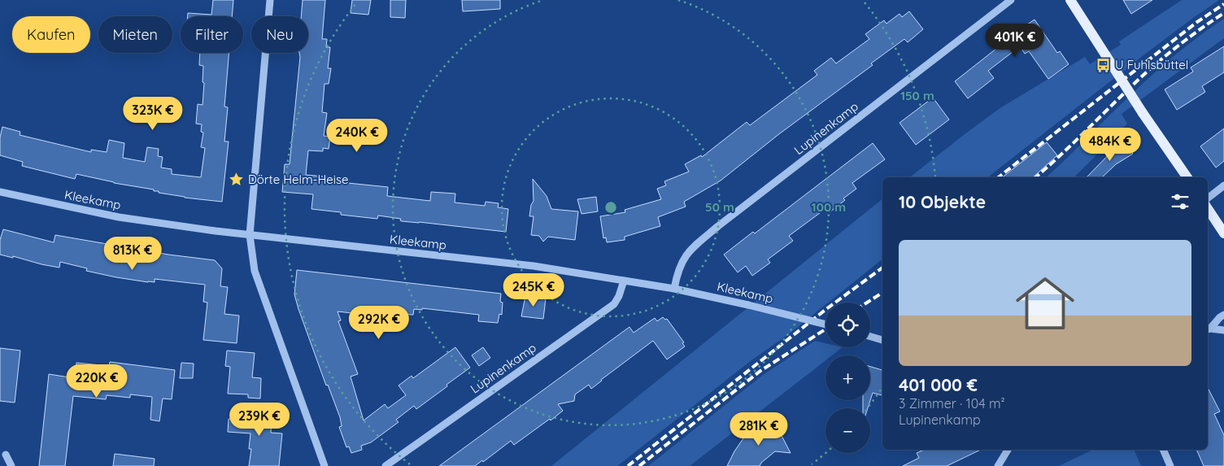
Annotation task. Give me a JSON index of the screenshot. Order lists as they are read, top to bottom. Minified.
{"streets":{"street":["Lupinenkamp","Kleekamp"]},"crossings":[["Lupinenkamp","Kleekamp"]],"places":{"bus stop":["U Fuhlsbüttel"],"place":["Dörte Helm-Heise"]},"page":{"chip":["Kaufen","Mieten","Filter","Neu"],"price":["401K €","323K €","240K €","484K €","813K €","245K €","292K €","220K €","239K €","281K €"],"heading":"10 Objekte","list":[{"name":"401 000 €","note":"3 Zimmer · 104 m² · Lupinenkamp"}],"map_buttons":["+","−"]},"rings":["150 m","50 m","100 m"]}
